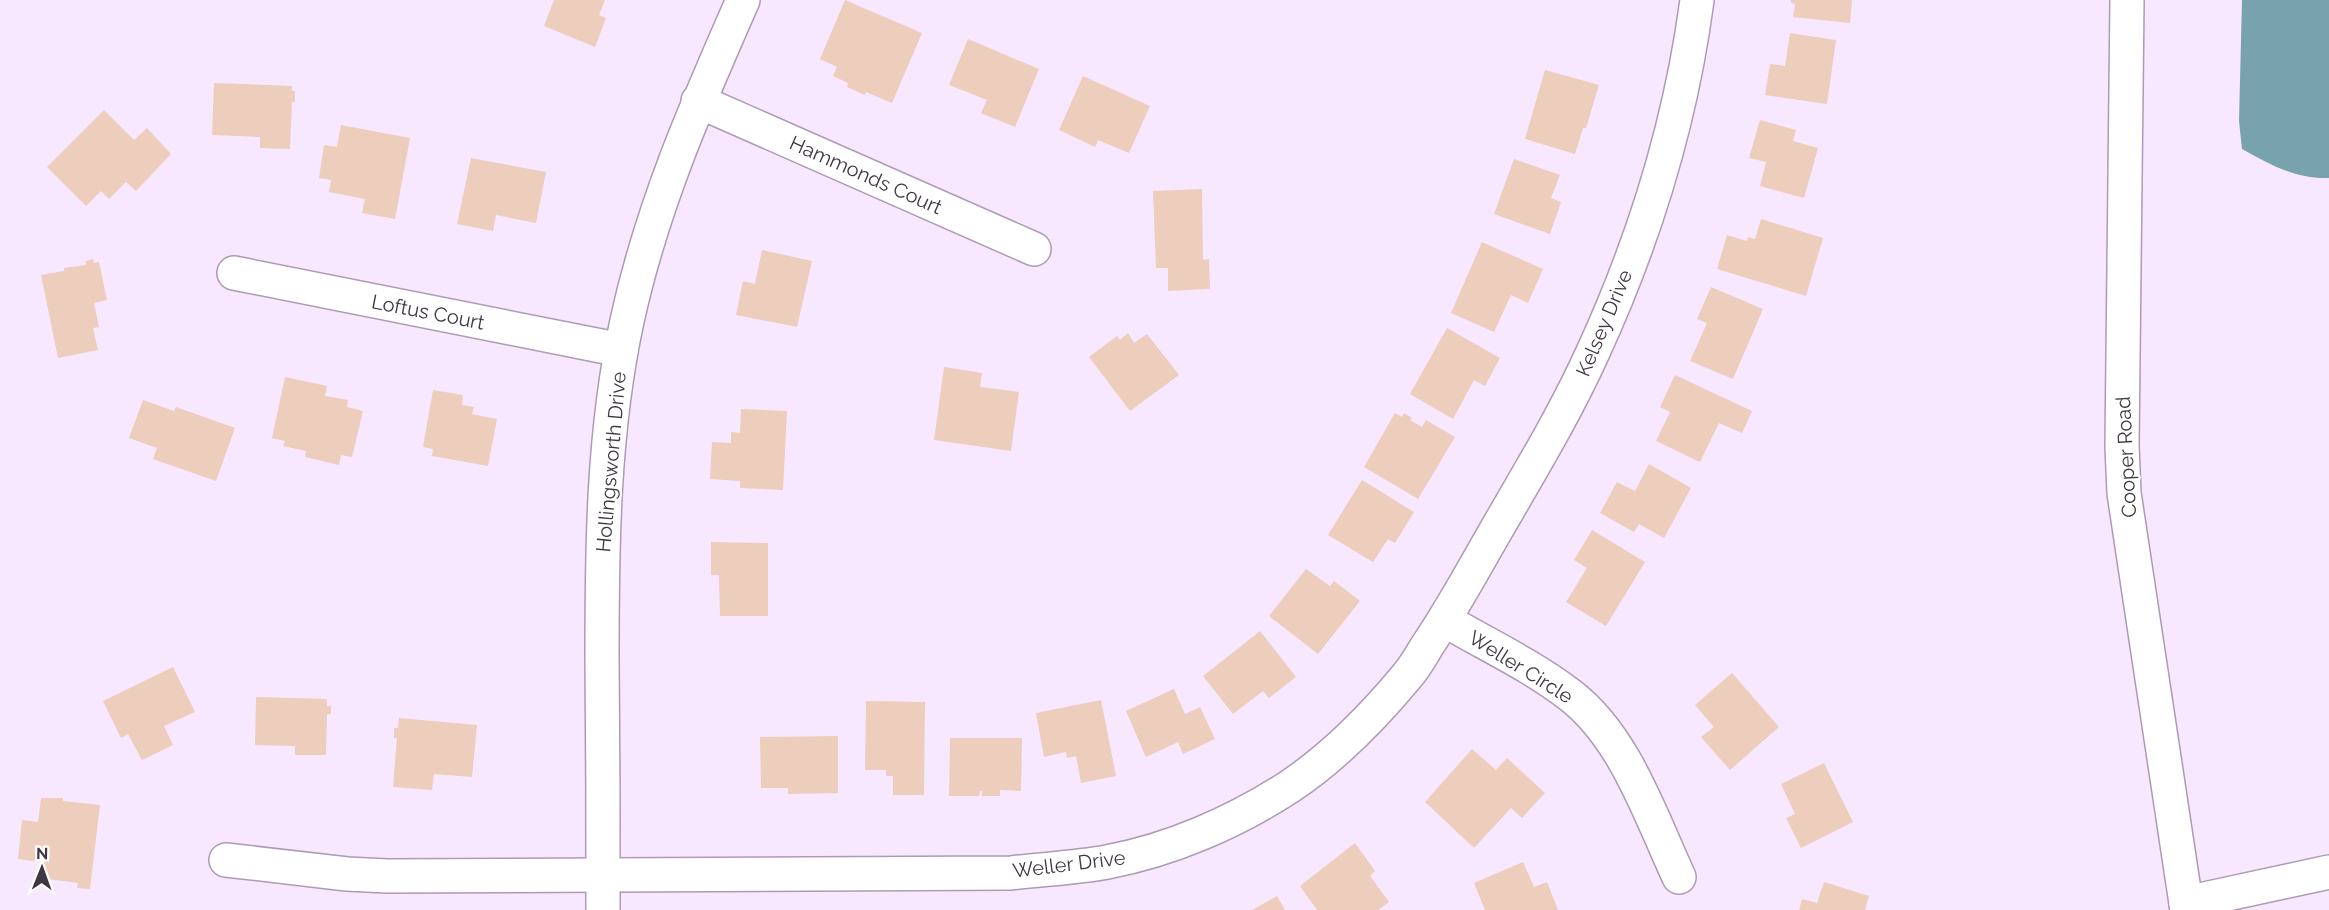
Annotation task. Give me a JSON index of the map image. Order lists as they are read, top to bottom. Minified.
{"streets":{"street":["Hammonds Court","Loftus Court","Kelsey Drive","Cooper Road","Hollingsworth Drive","Weller Circle","Weller Drive"]},"crossings":[["Hammonds Court","Hollingsworth Drive"],["Loftus Court","Hollingsworth Drive"],["Kelsey Drive","Weller Circle"],["Kelsey Drive","Weller Drive"],["Hollingsworth Drive","Weller Drive"],["Weller Circle","Weller Drive"]],"north":"top"}
